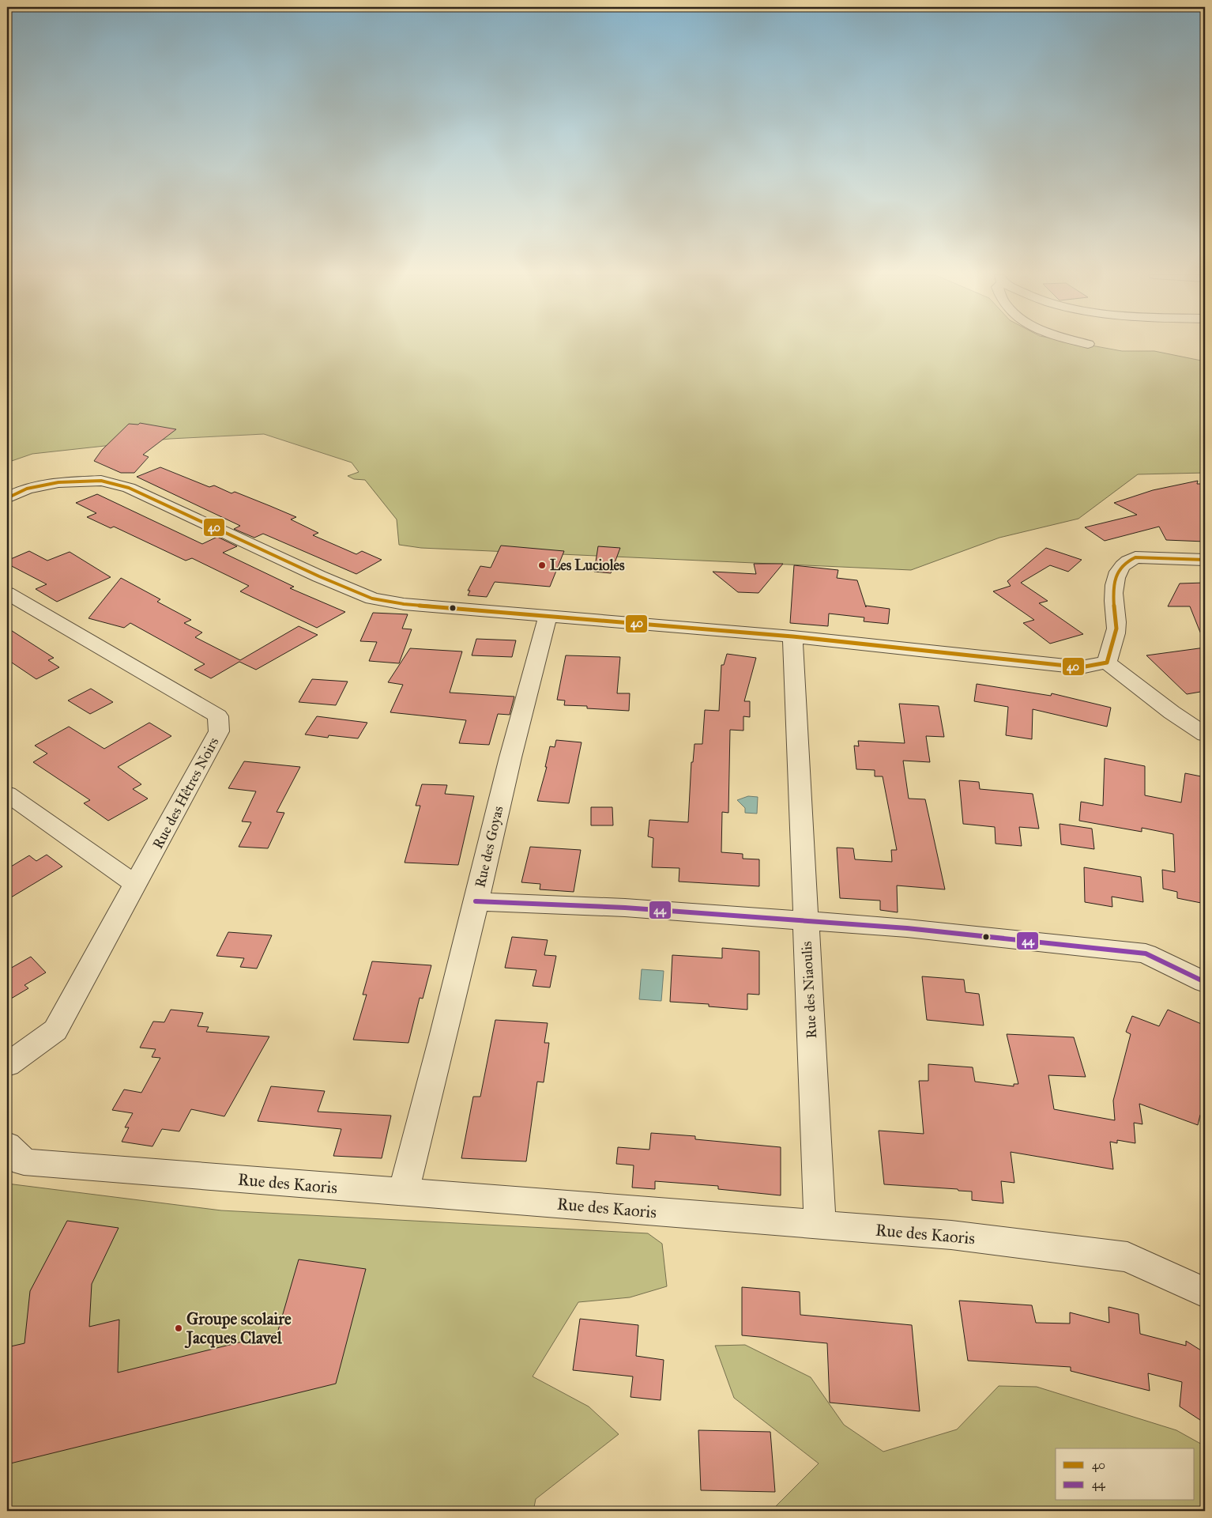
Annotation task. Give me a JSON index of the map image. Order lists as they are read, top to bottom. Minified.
{"streets":{"street":["Rue des Hêtres Noirs","Rue des Goyas","Rue des Niaoulis","Rue des Kaoris"]},"crossings":[["Rue des Goyas","Rue des Kaoris"],["Rue des Niaoulis","Rue des Kaoris"]],"places":["Les Lucioles","Groupe scolaire Jacques Clavel"],"lines":["transit line 40","transit line 44"],"legend":["40","44"]}
